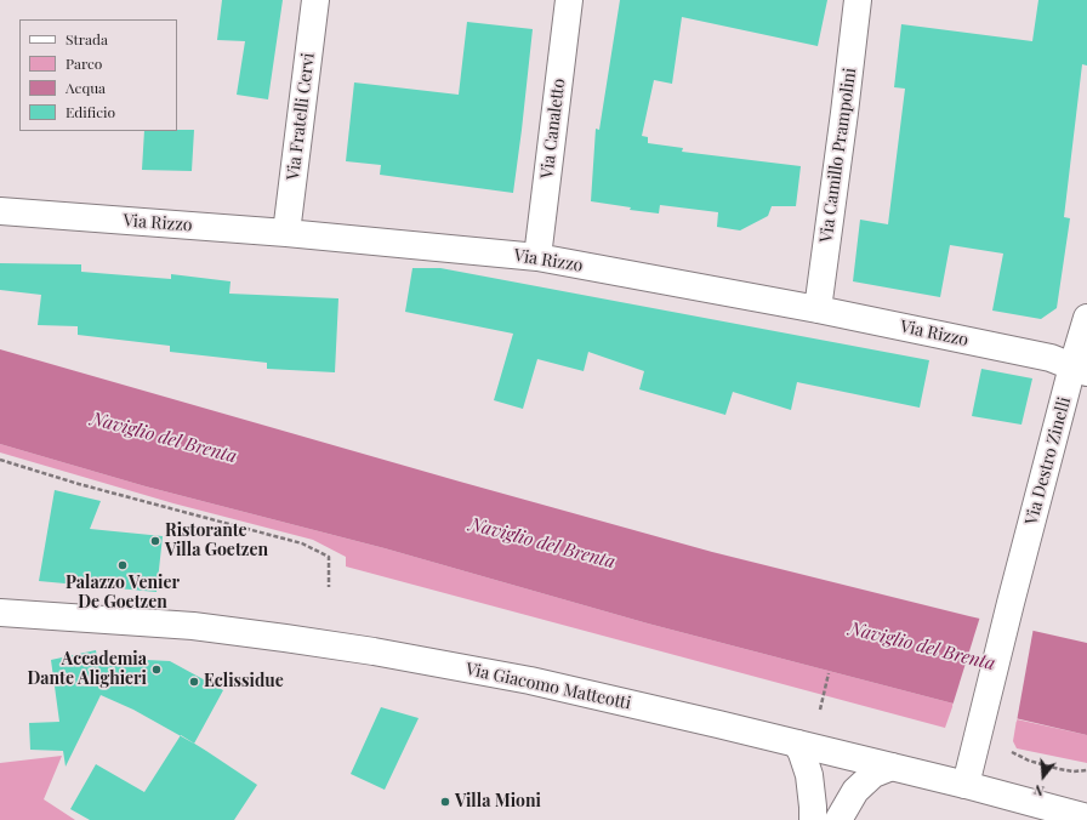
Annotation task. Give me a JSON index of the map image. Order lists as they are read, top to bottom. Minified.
{"streets":{"street":["Via Fratelli Cervi","Via Canaletto","Via Camillo Prampolini","Via Rizzo","Via Destro Zinelli","Via Giacomo Matteotti"]},"crossings":[["Via Fratelli Cervi","Via Rizzo"],["Via Canaletto","Via Rizzo"],["Via Camillo Prampolini","Via Rizzo"],["Via Rizzo","Via Destro Zinelli"],["Via Destro Zinelli","Via Giacomo Matteotti"]],"water":["Naviglio del Brenta"],"places":["Ristorante Villa Goetzen","Palazzo Venier De Goetzen","Accademia Dante Alighieri","Eclissidue","Villa Mioni"],"legend":["Strada","Parco","Acqua","Edificio"],"north":"bottom"}
